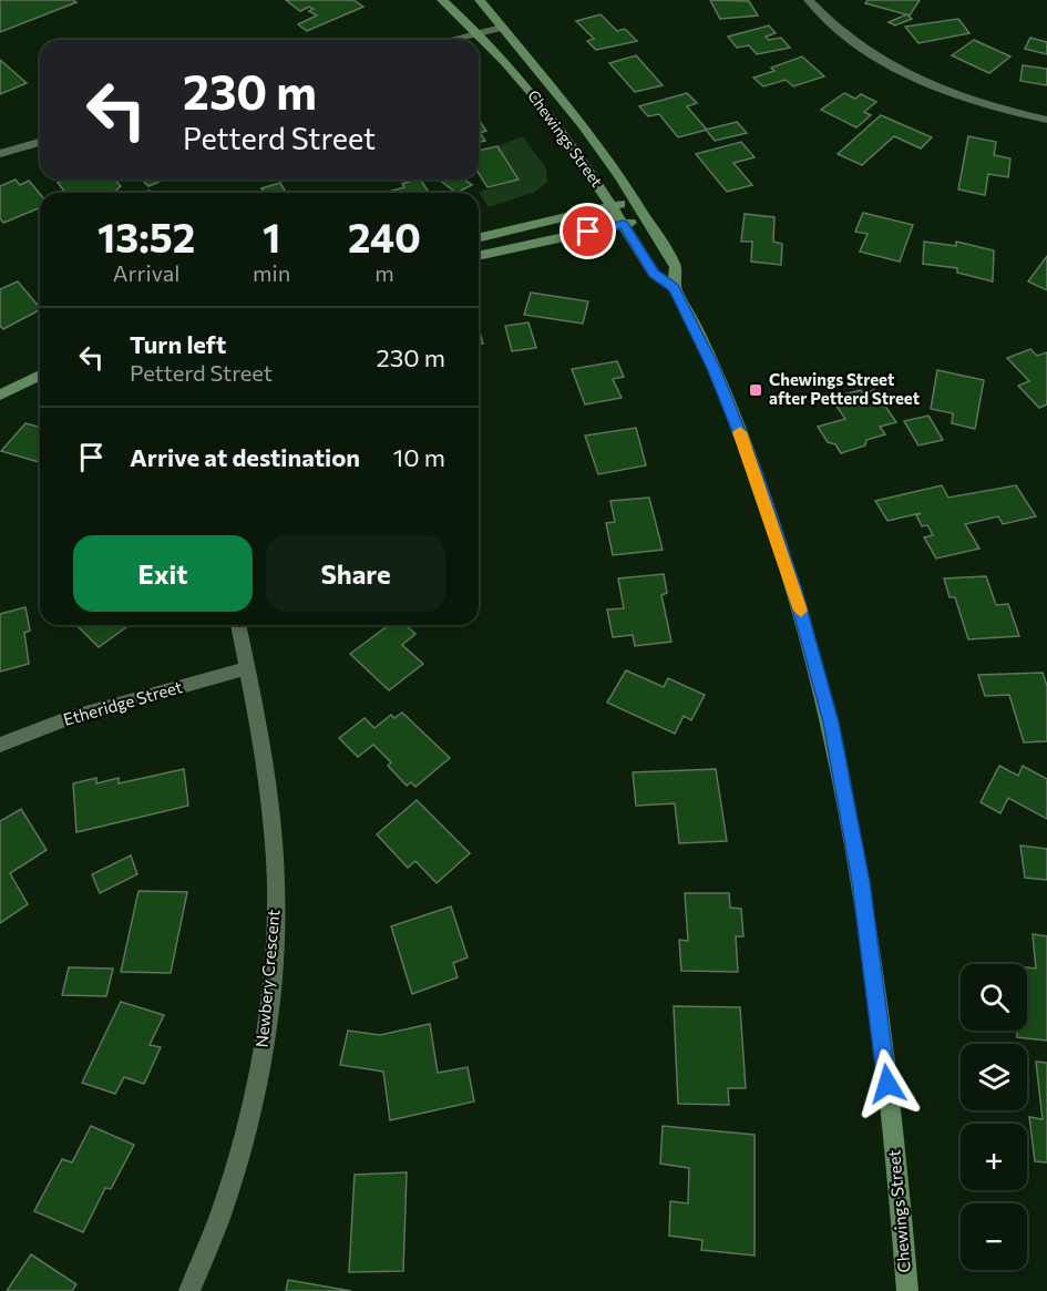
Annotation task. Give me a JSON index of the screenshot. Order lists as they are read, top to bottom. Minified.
{"streets":{"street":["Chewings Street","Etheridge Street","Newbery Crescent"]},"crossings":[["Etheridge Street","Newbery Crescent"]],"places":{"transit":["Chewings Street after Petterd Street"]},"page":{"turn":["230 m","Petterd Street"],"eta":["13:52","Arrival","1","min","240","m"],"list":[{"name":"Turn left","note":"Petterd Street","value":"230 m"},{"name":"Arrive at destination","value":"10 m"}],"buttons":["Exit","Share"],"map_buttons":["+","−"]}}
